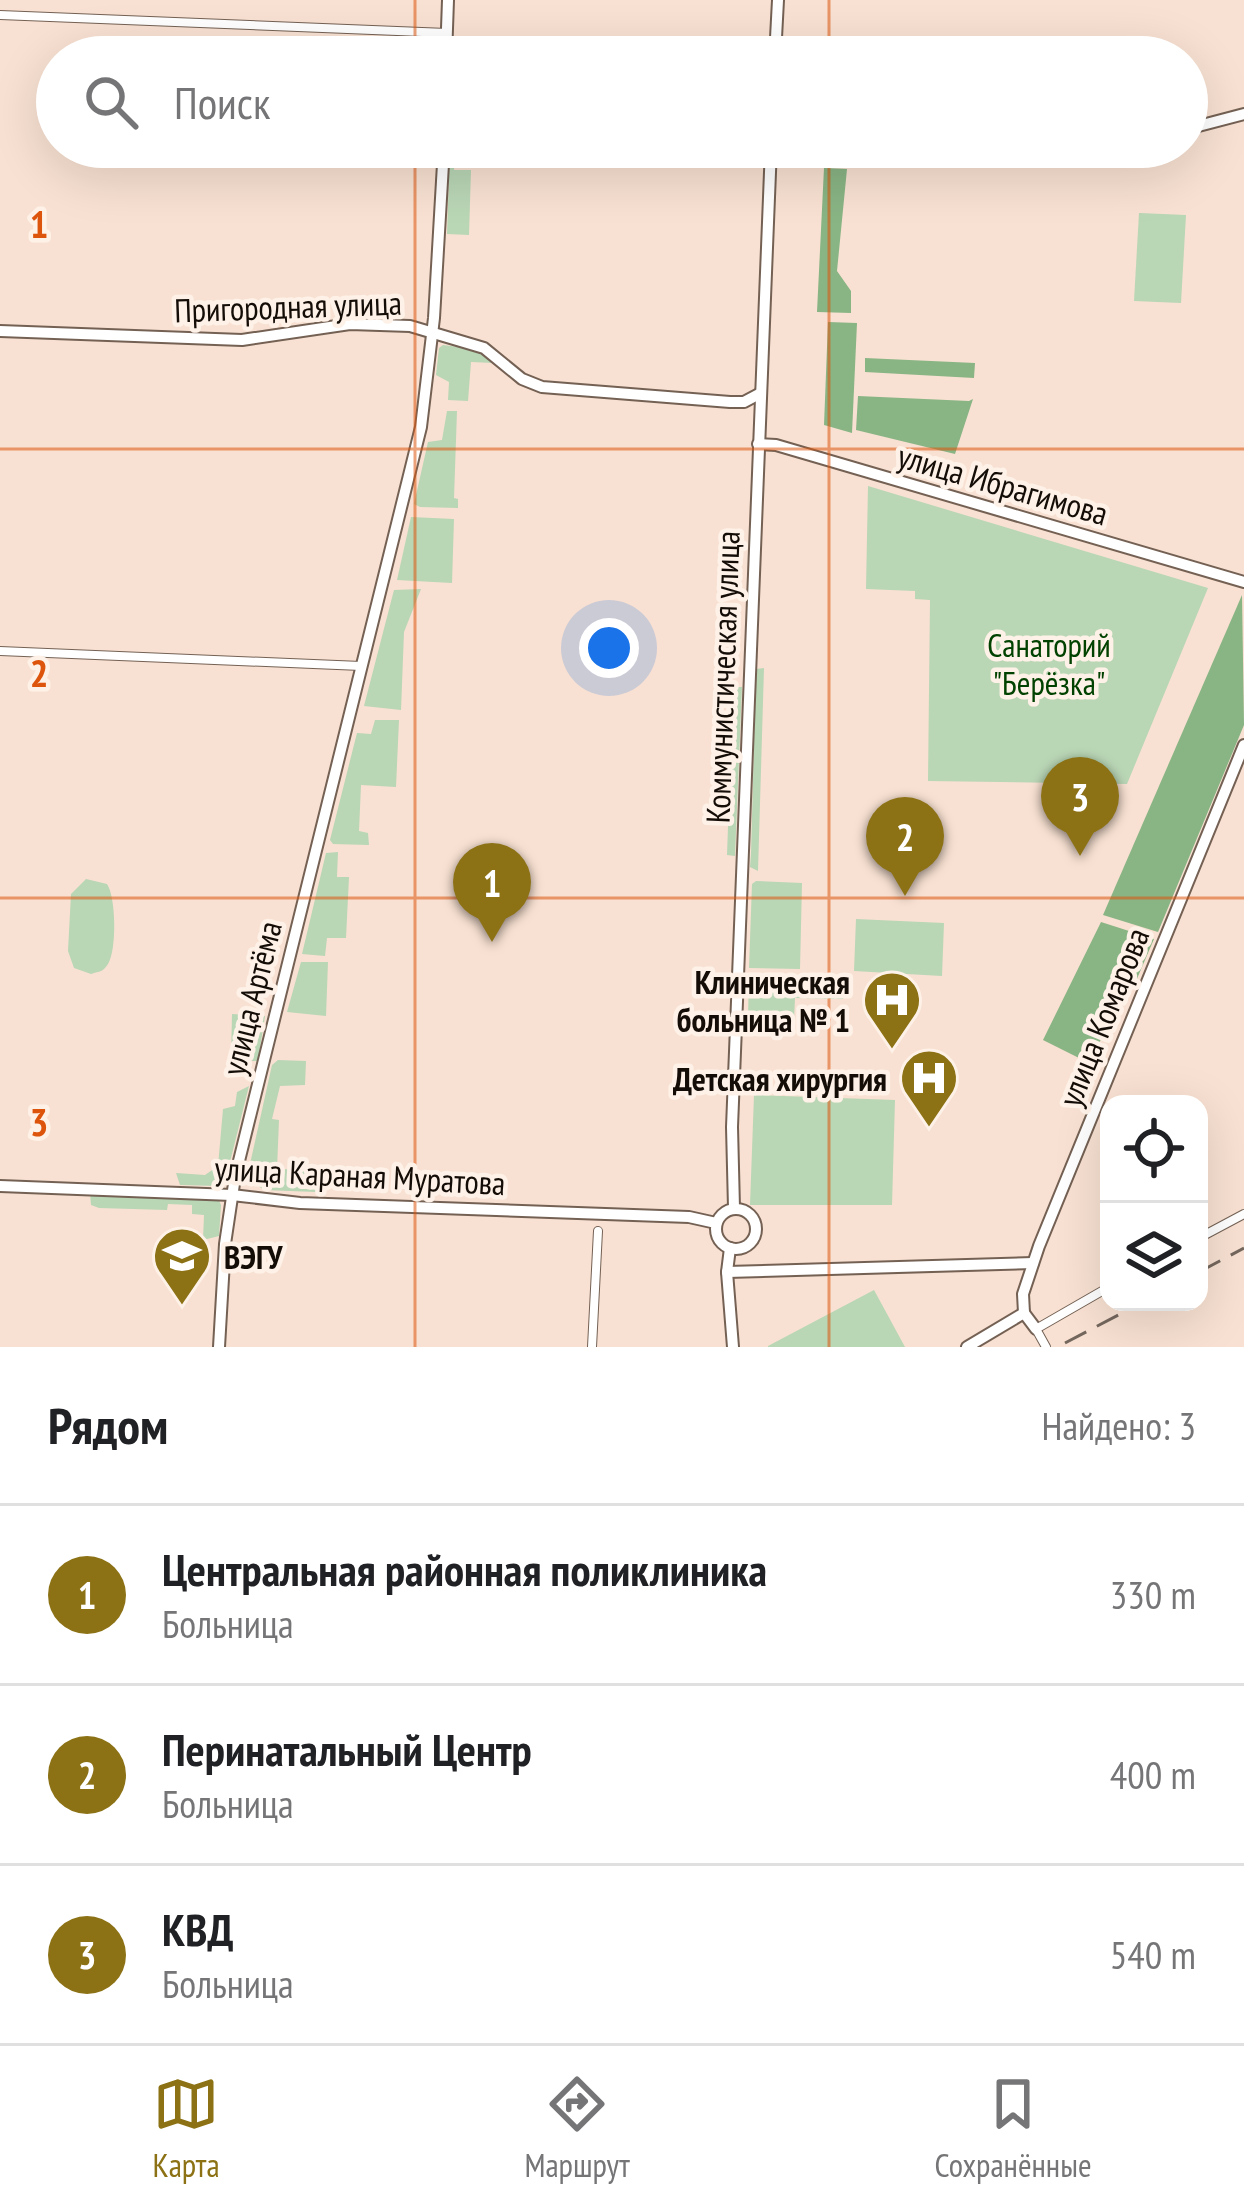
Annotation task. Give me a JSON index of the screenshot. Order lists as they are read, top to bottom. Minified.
{"streets":{"main road":["Пригородная улица","улица Ибрагимова","Коммунистическая улица","улица Артёма","улица Комарова","улица Караная Муратова"]},"crossings":[["Пригородная улица","улица Артёма"],["улица Ибрагимова","Коммунистическая улица"],["Коммунистическая улица","улица Караная Муратова"],["улица Артёма","улица Караная Муратова"]],"parks":["Санаторий \"Берёзка\""],"places":{"hospital":["Клиническая больница № 1","Детская хирургия"],"school or university":["ВЭГУ"]},"page":{"search":"Поиск","pins":["3","2","1"],"heading":["Рядом","Найдено: 3"],"list":[{"mark":"1","name":"Центральная районная поликлиника","note":"Больница","value":"330 m"},{"mark":"2","name":"Перинатальный Центр","note":"Больница","value":"400 m"},{"mark":"3","name":"КВД","note":"Больница","value":"540 m"}],"nav":["Карта","Маршрут","Сохранённые"]},"grid":{"rows":["1","2","3"]}}
